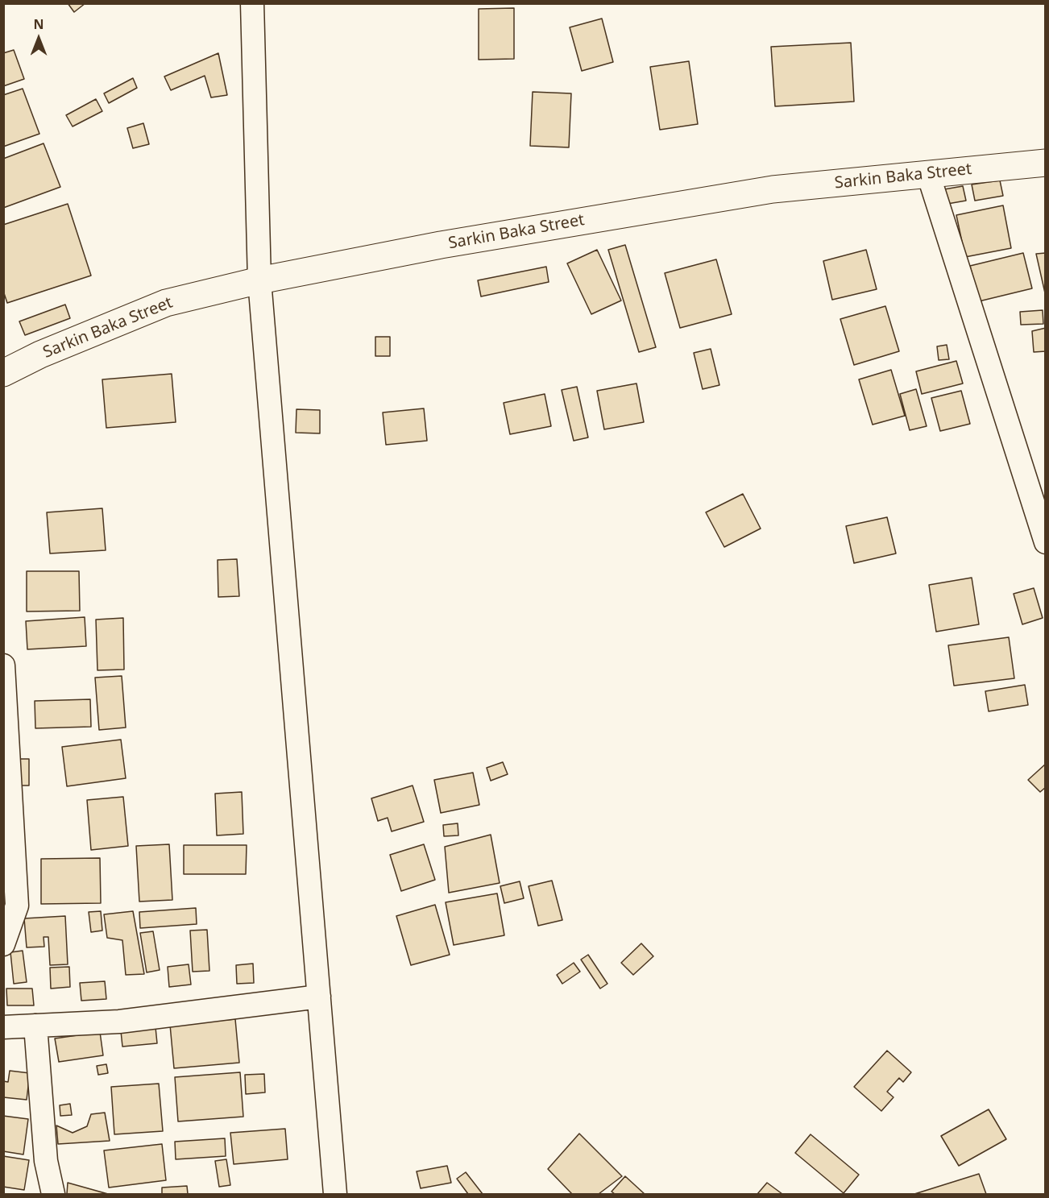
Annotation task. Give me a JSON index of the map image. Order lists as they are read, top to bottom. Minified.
{"streets":{"street":["Sarkin Baka Street"]},"north":"top"}
